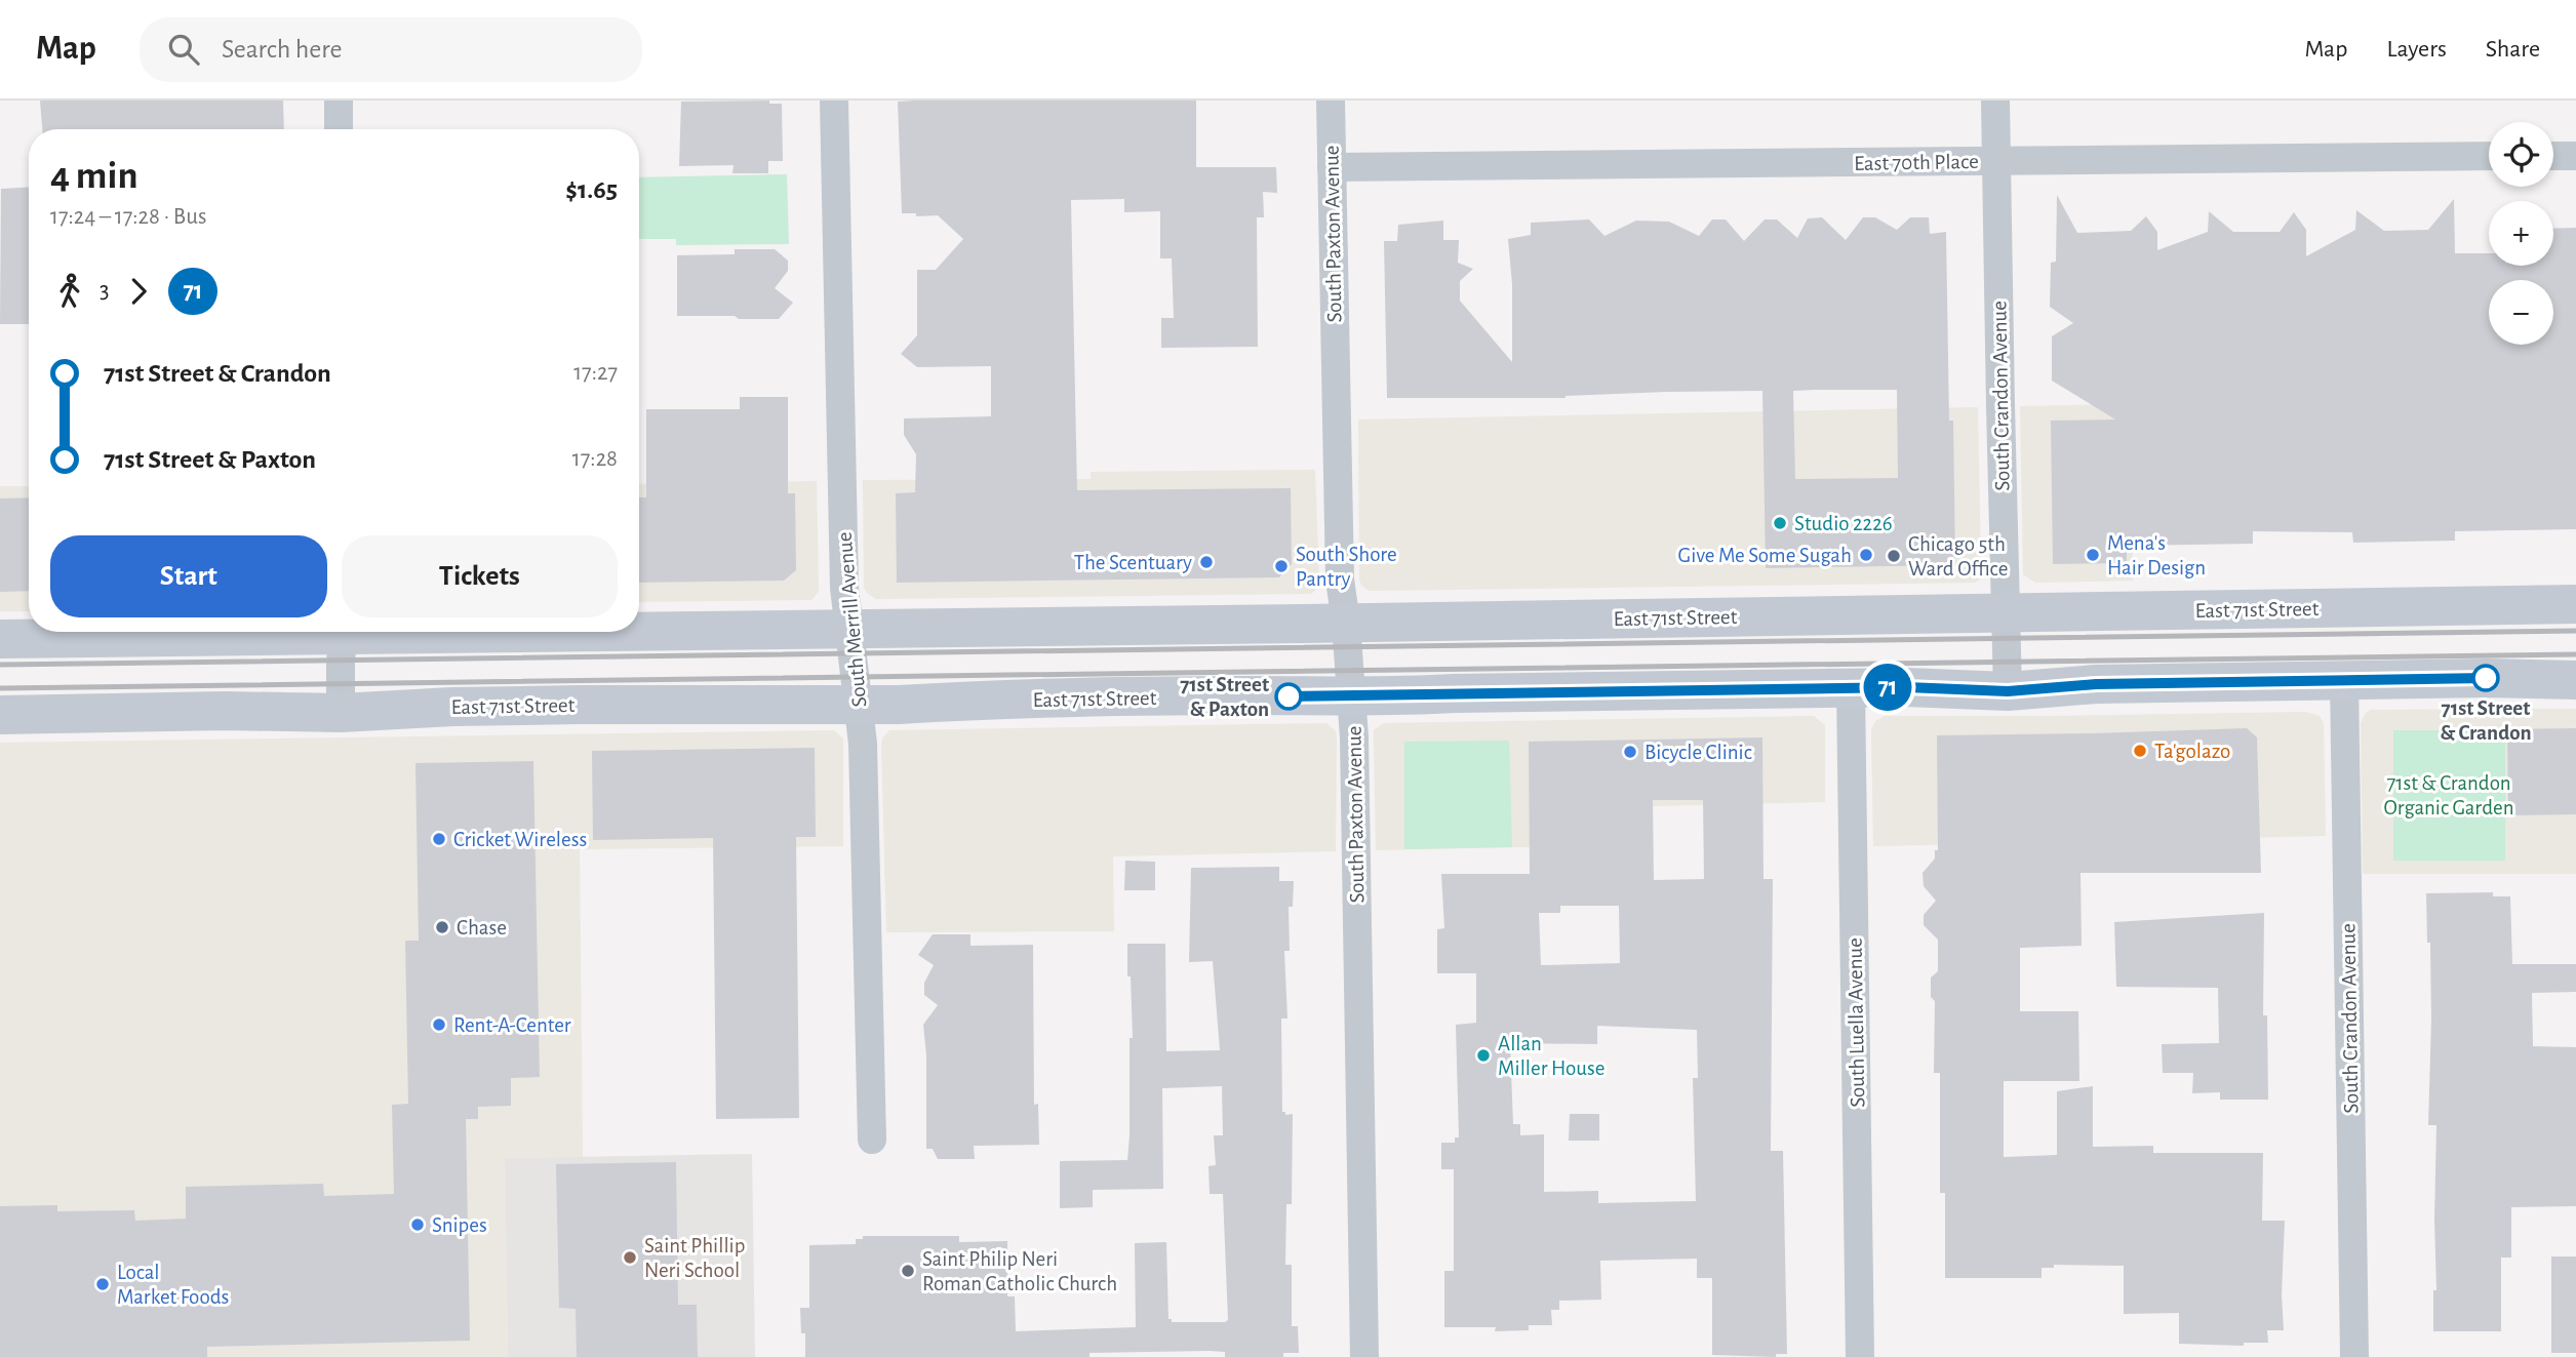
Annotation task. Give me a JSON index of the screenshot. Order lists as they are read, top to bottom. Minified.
{"streets":{"main road":["East 71st Street"],"street":["East 70th Place","South Paxton Avenue","South Crandon Avenue","South Merrill Avenue","South Luella Avenue"]},"crossings":[["East 70th Place","South Paxton Avenue"],["East 70th Place","South Crandon Avenue"],["South Paxton Avenue","East 71st Street"],["South Crandon Avenue","East 71st Street"],["East 71st Street","South Merrill Avenue"],["East 71st Street","South Luella Avenue"]],"parks":["71st & Crandon Organic Garden"],"places":["Studio 2226","Give Me Some Sugah","Mena's Hair Design","Chicago 5th Ward Office","The Scentuary","South Shore Pantry","71st Street & Crandon","71st Street & Paxton","Ta'golazo","Bicycle Clinic","Cricket Wireless","Chase","Rent-A-Center","Allan Miller House","Snipes","Saint Phillip Neri School","Saint Philip Neri Roman Catholic Church","Local Market Foods"],"lines":["bus line 71"],"page":{"header":"Map","search":"Search here","nav":["Map","Layers","Share"],"on_map":"71","map_buttons":["+","−"],"heading":["4 min","17:24 – 17:28 · Bus","$1.65"],"legs":["3","71"],"list":[{"name":"71st Street & Crandon","value":"17:27"},{"name":"71st Street & Paxton","value":"17:28"}],"buttons":["Start","Tickets"]}}
